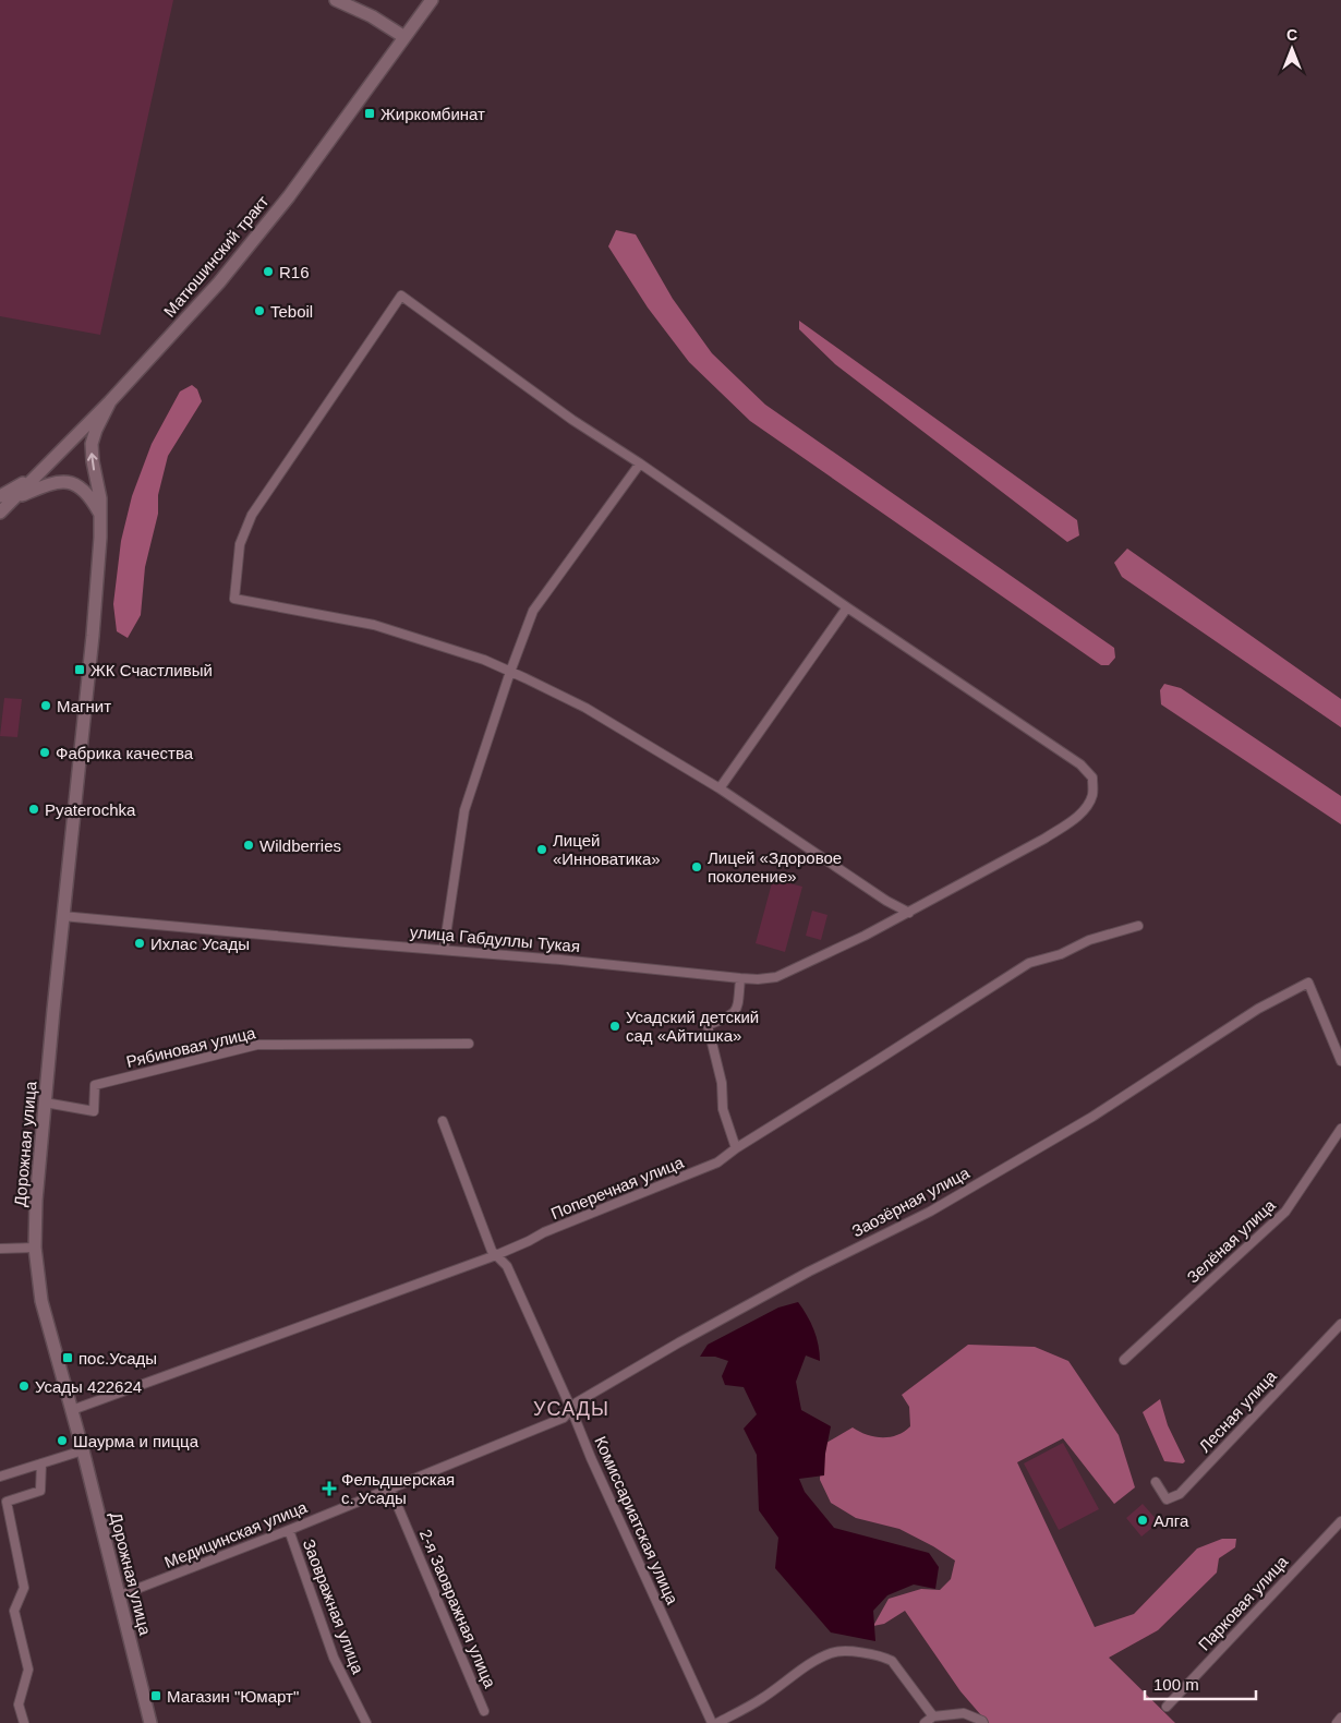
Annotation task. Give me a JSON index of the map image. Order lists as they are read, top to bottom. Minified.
{"streets":{"street":["Матюшинский тракт","улица Габдуллы Тукая","Рябиновая улица","Дорожная улица","Поперечная улица","Заозёрная улица","Зелёная улица","Лесная улица","Комиссариатская улица","Медицинская улица","Парковая улица","Заовражная улица","2-я Заовражная улица"]},"crossings":[["Матюшинский тракт","Дорожная улица"],["улица Габдуллы Тукая","Дорожная улица"],["Рябиновая улица","Дорожная улица"],["Дорожная улица","Поперечная улица"],["Дорожная улица","Медицинская улица"],["Поперечная улица","Комиссариатская улица"],["Заозёрная улица","Комиссариатская улица"],["Заозёрная улица","Медицинская улица"],["Комиссариатская улица","Медицинская улица"],["Медицинская улица","Заовражная улица"],["Медицинская улица","2-я Заовражная улица"]],"districts":["УСАДЫ"],"places":{"transit":["Жиркомбинат","ЖК Счастливый","пос.Усады","Магазин \"Юмарт\""],"other":["R16","Teboil","Магнит","Фабрика качества","Pyaterochka","Wildberries","Лицей «Инноватика»","Лицей «Здоровое поколение»","Ихлас Усады","Усадский детский сад «Айтишка»","Усады 422624","Шаурма и пицца","Алга"],"health":["Фельдшерская с. Усады"]},"scale_bar":"100 m","north":"top"}
